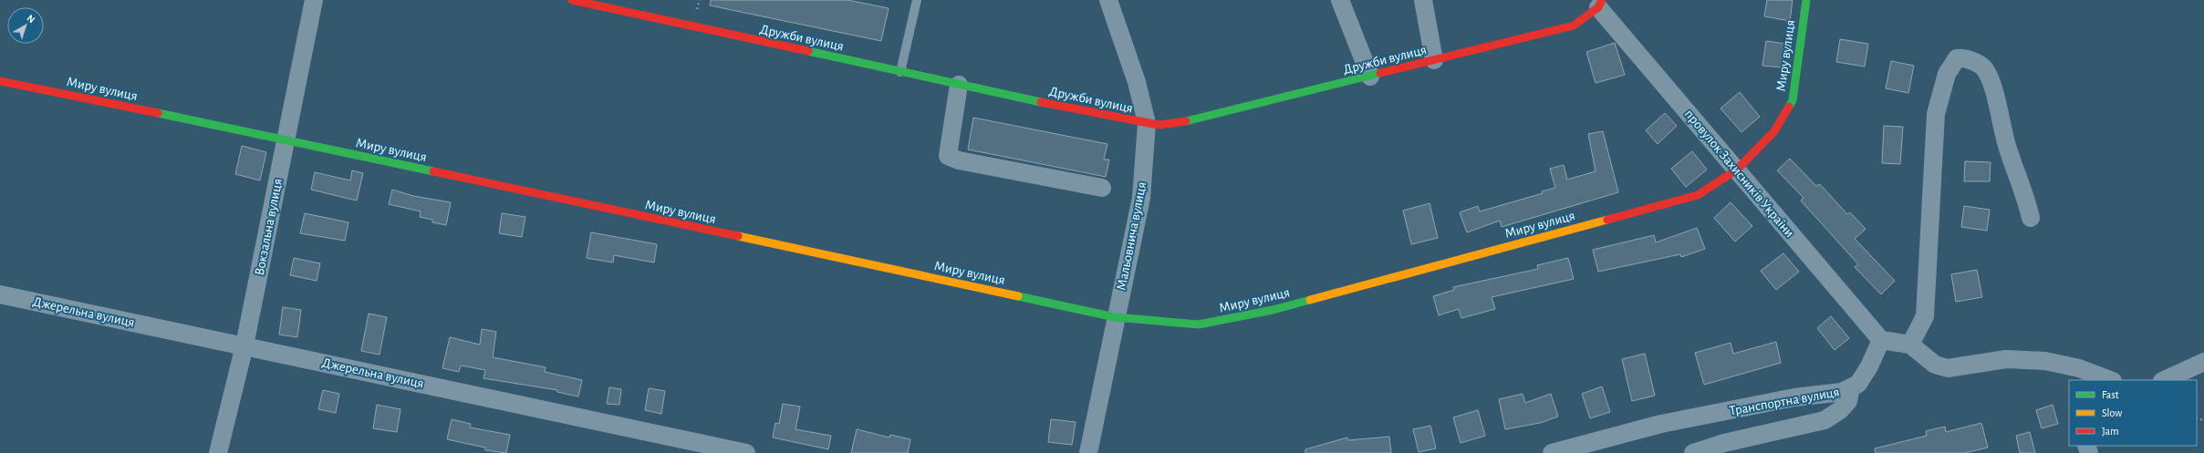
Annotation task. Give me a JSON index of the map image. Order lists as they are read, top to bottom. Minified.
{"streets":{"street":["Дружби вулиця","Миру вулиця","провулок Захисників України","Вокзальна вулиця","Мальовнича вулиця","Джерельна вулиця","Транспортна вулиця"]},"crossings":[["Дружби вулиця","провулок Захисників України"],["Дружби вулиця","Мальовнича вулиця"],["Миру вулиця","провулок Захисників України"],["Миру вулиця","Вокзальна вулиця"],["Миру вулиця","Мальовнича вулиця"],["провулок Захисників України","Транспортна вулиця"],["Вокзальна вулиця","Джерельна вулиця"]],"legend":["Fast","Slow","Jam"],"north":"top right"}
